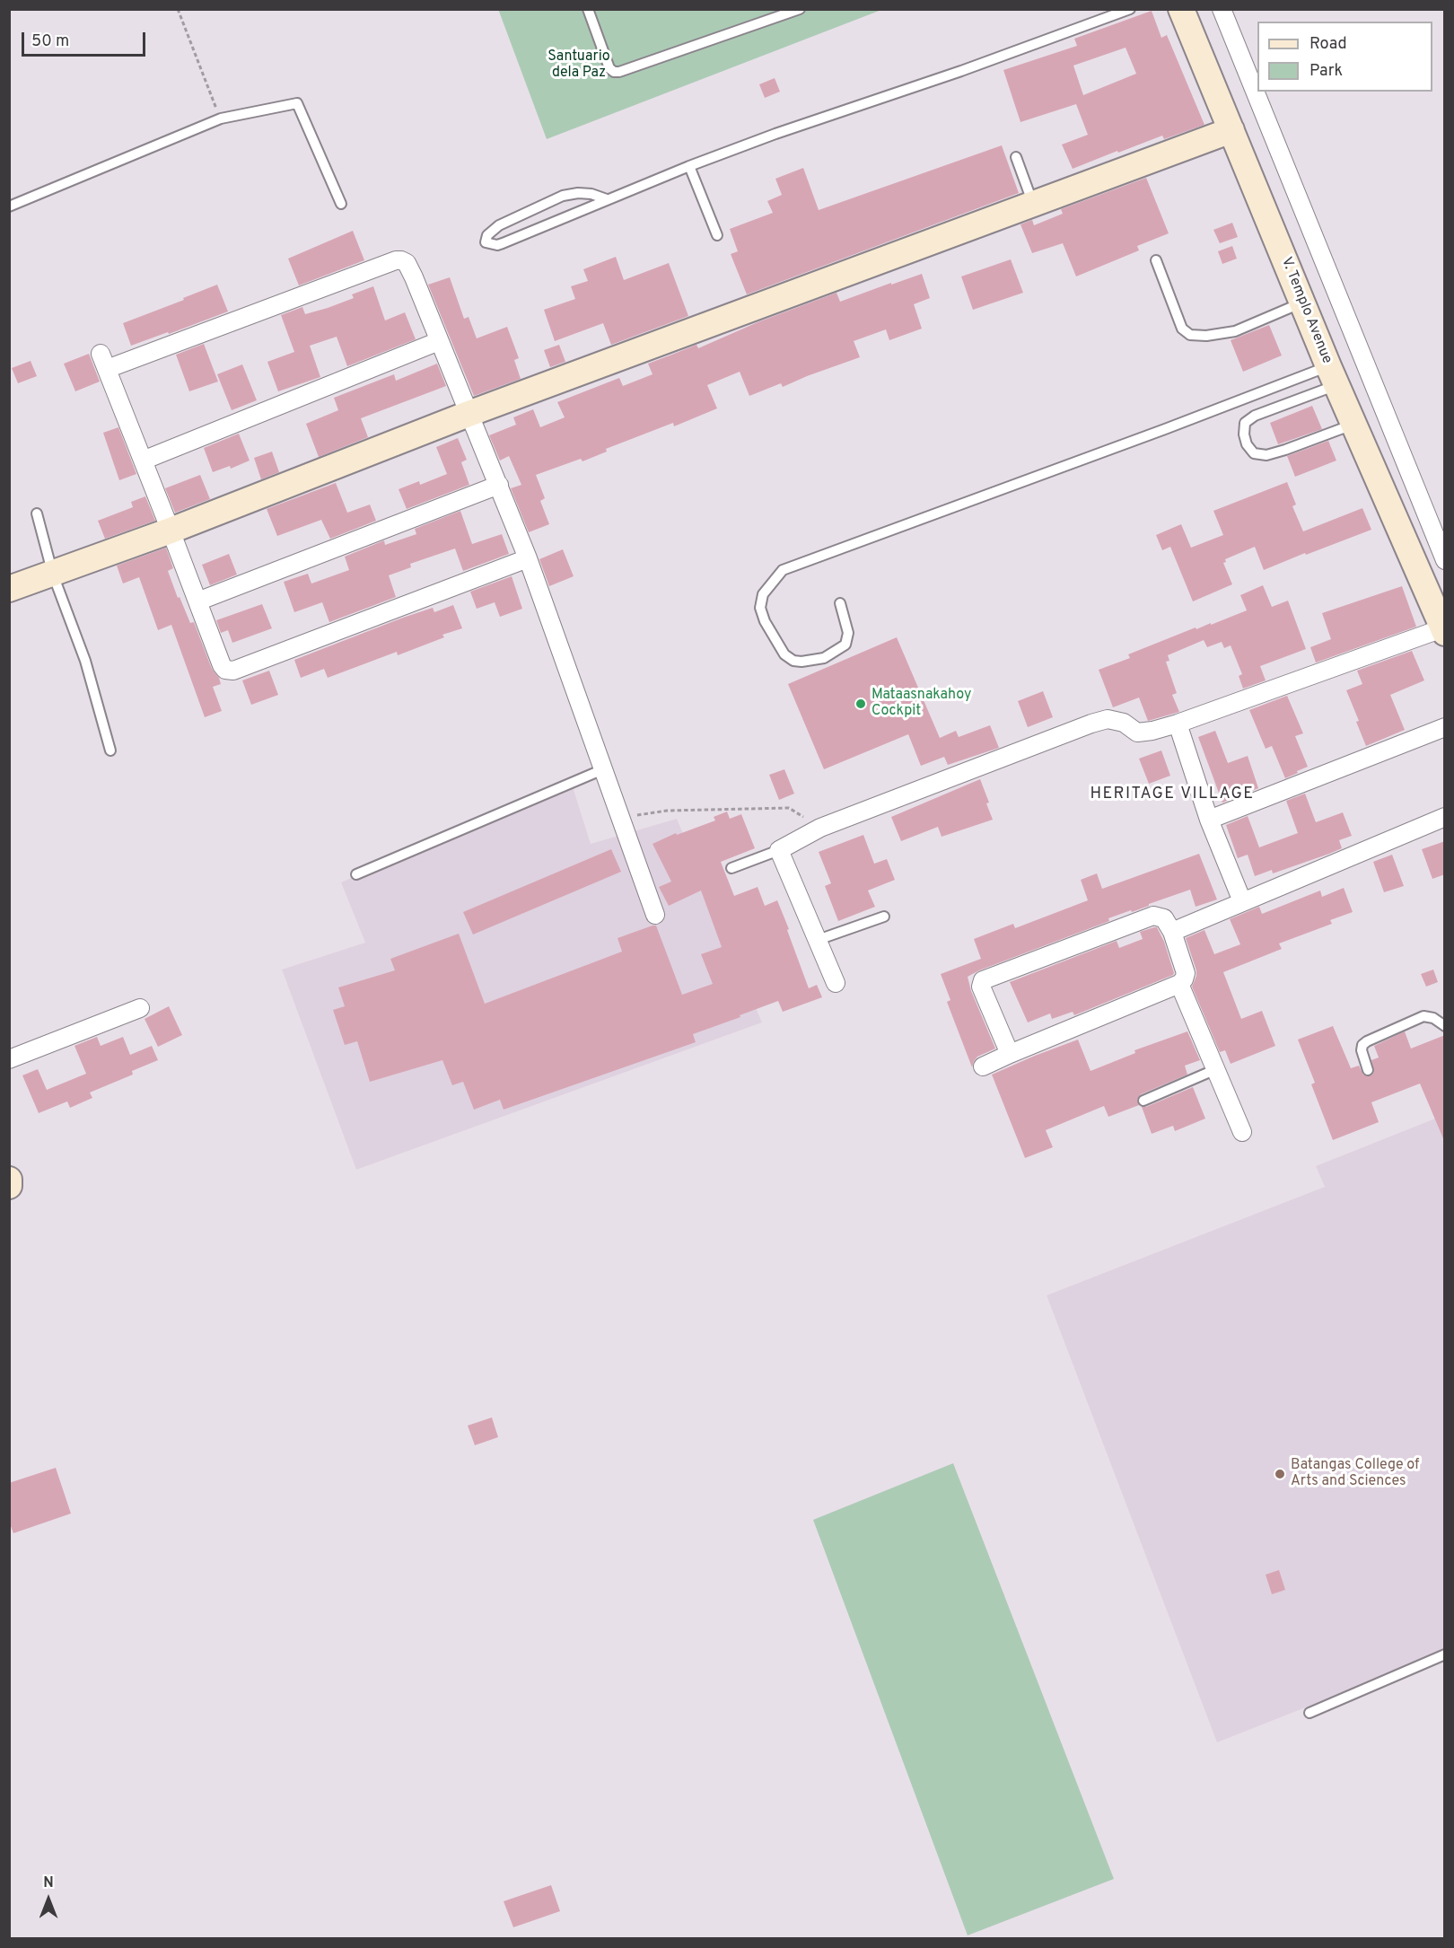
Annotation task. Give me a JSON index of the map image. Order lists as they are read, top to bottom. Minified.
{"streets":{"street":["V. Templo Avenue"]},"districts":["HERITAGE VILLAGE"],"parks":["Santuario dela Paz"],"places":["Mataasnakahoy Cockpit","Batangas College of Arts and Sciences"],"legend":["Road","Park"],"scale_bar":"50 m","north":"top"}
